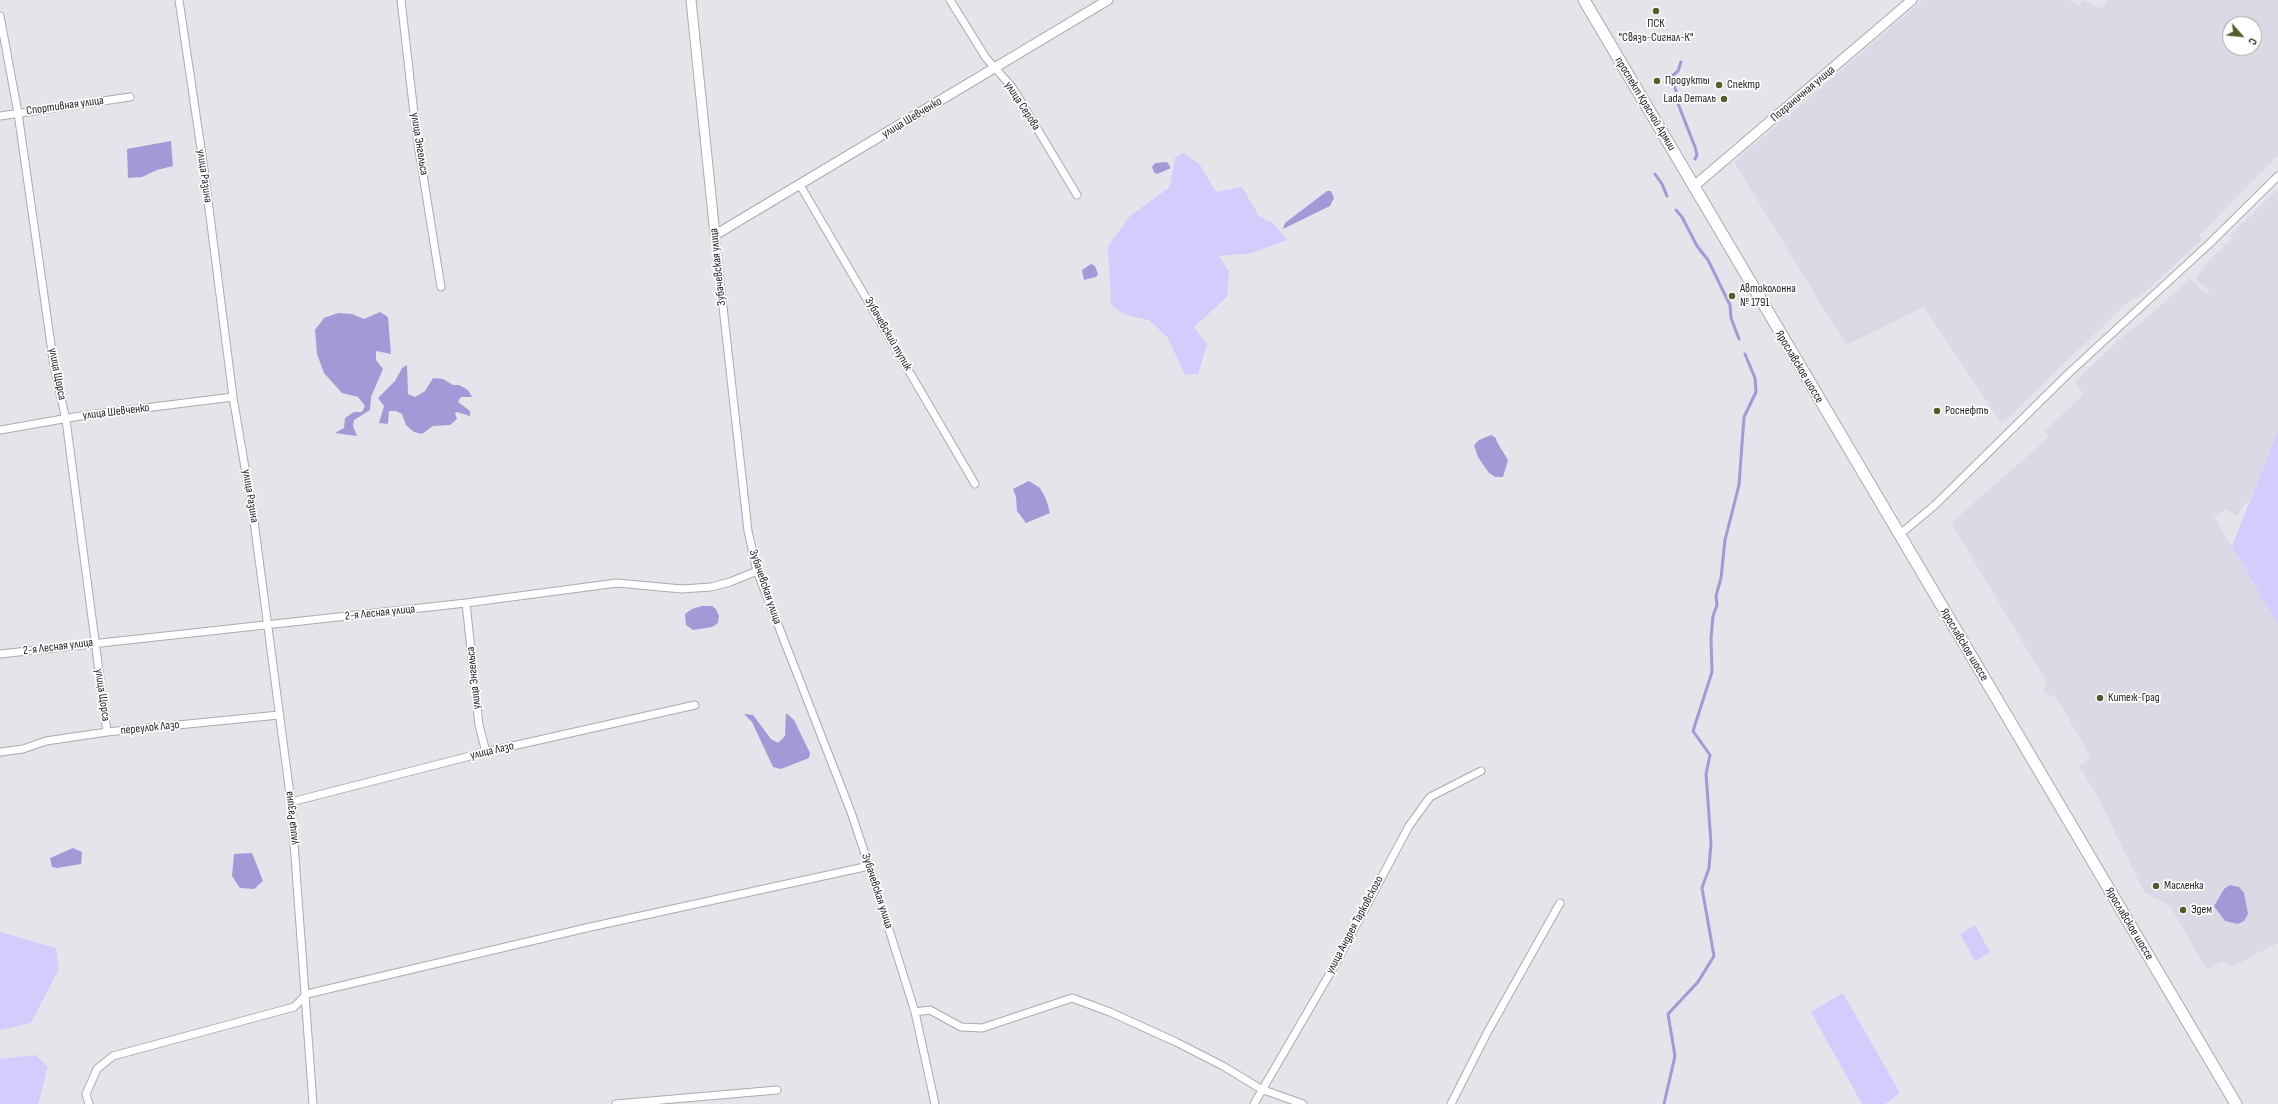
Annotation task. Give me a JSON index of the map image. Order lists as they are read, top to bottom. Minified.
{"streets":{"main road":["проспект Красной Армии","Ярославское шоссе"],"street":["Пограничная улица","Спортивная улица","улица Серова","улица Шевченко","улица Энгельса","улица Разина","Зубачевская улица","Зубачевский тупик","улица Щорса","2-я Лесная улица","переулок Лазо","улица Лазо","улица Андрея Тарковского"]},"crossings":[["Пограничная улица","проспект Красной Армии"],["Пограничная улица","Ярославское шоссе"],["проспект Красной Армии","Ярославское шоссе"],["Спортивная улица","улица Щорса"],["улица Серова","улица Шевченко"],["улица Шевченко","улица Разина"],["улица Шевченко","Зубачевская улица"],["улица Шевченко","Зубачевский тупик"],["улица Шевченко","улица Щорса"],["улица Энгельса","2-я Лесная улица"],["улица Энгельса","улица Лазо"],["улица Разина","2-я Лесная улица"],["улица Разина","переулок Лазо"],["улица Разина","улица Лазо"],["Зубачевская улица","2-я Лесная улица"],["улица Щорса","2-я Лесная улица"],["улица Щорса","переулок Лазо"]],"places":["ПСК \"Связь-Сигнал-К\"","Продукты","Спектр","Lada Dеталь","Автоколонна № 1791","Роснефть","Китеж-Град","Масленка","Эдем"],"north":"bottom right"}
